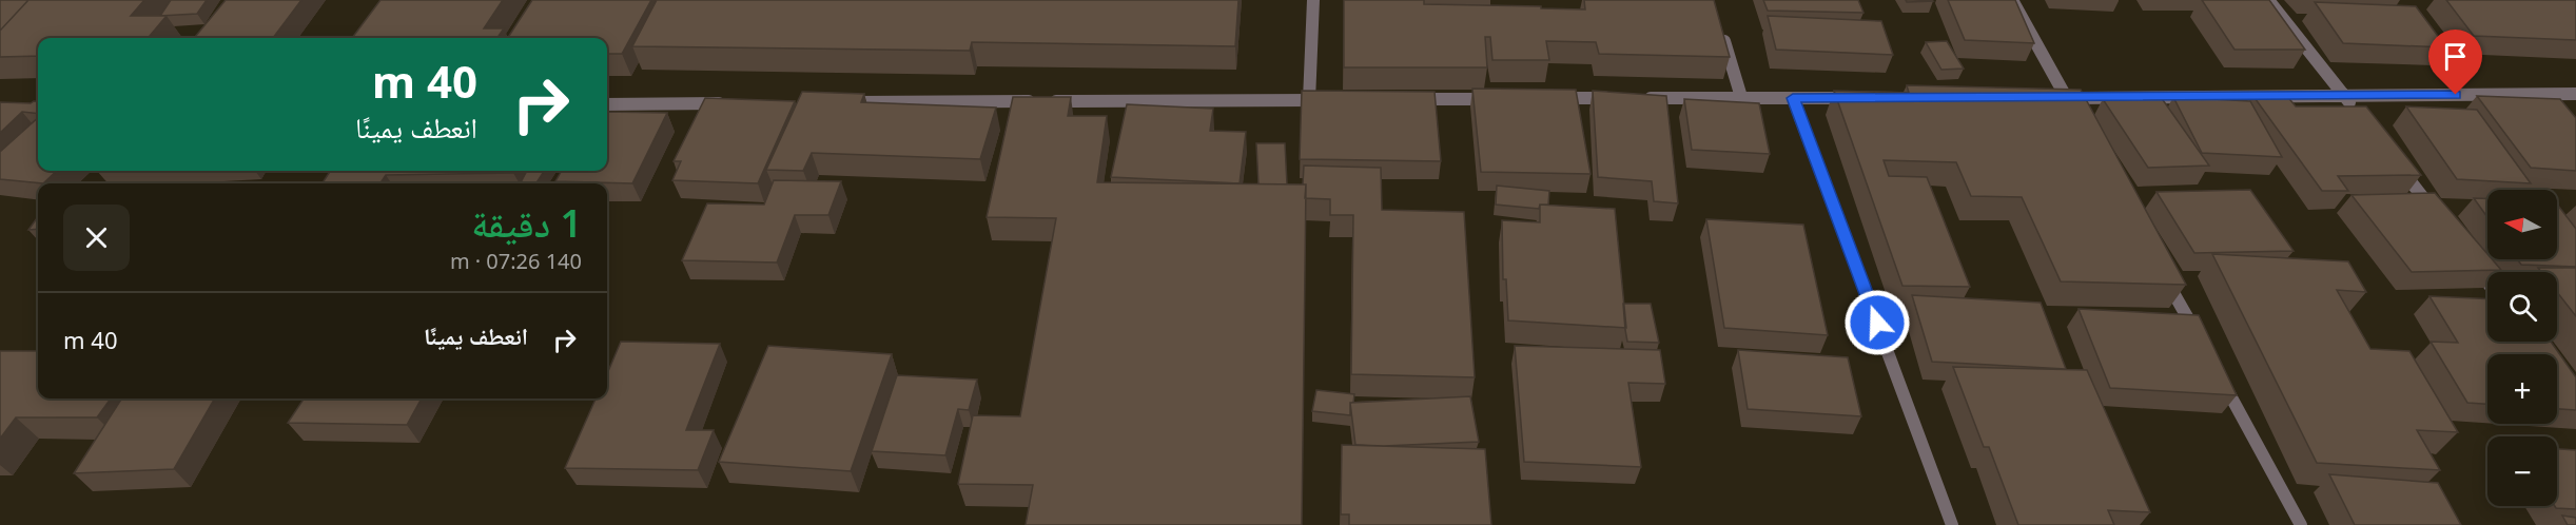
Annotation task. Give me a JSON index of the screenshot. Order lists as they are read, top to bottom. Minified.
{"north":"left","page":{"turn":["40 m","انعطف يمينًا"],"heading":["1 دقيقة","140 m · 07:26"],"map_buttons":["+","−"],"list":[{"name":"انعطف يمينًا","value":"40 m"}]}}
